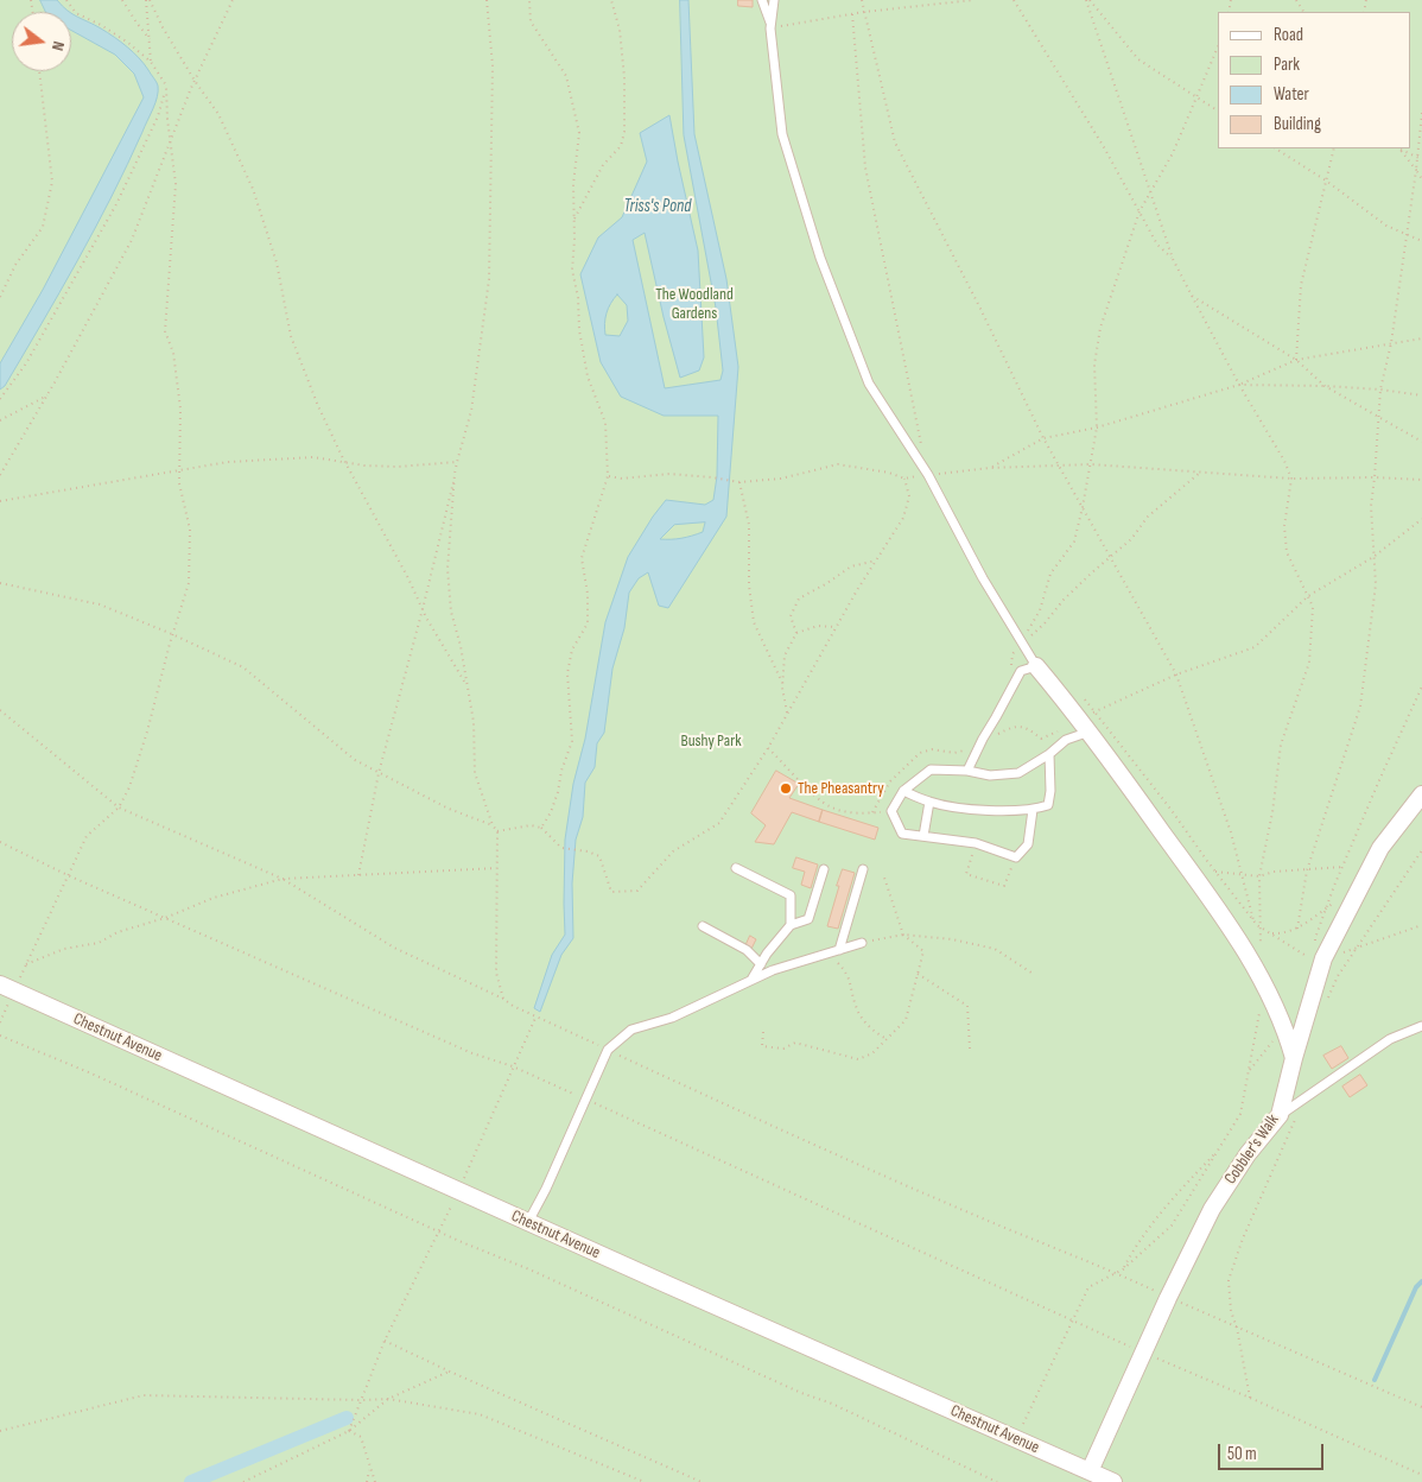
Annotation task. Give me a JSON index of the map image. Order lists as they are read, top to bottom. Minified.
{"streets":{"street":["Chestnut Avenue","Cobbler's Walk"]},"crossings":[["Chestnut Avenue","Cobbler's Walk"]],"water":["Triss's Pond"],"parks":["The Woodland Gardens","Bushy Park"],"places":["The Pheasantry"],"legend":["Road","Park","Water","Building"],"scale_bar":"50 m","north":"right"}
